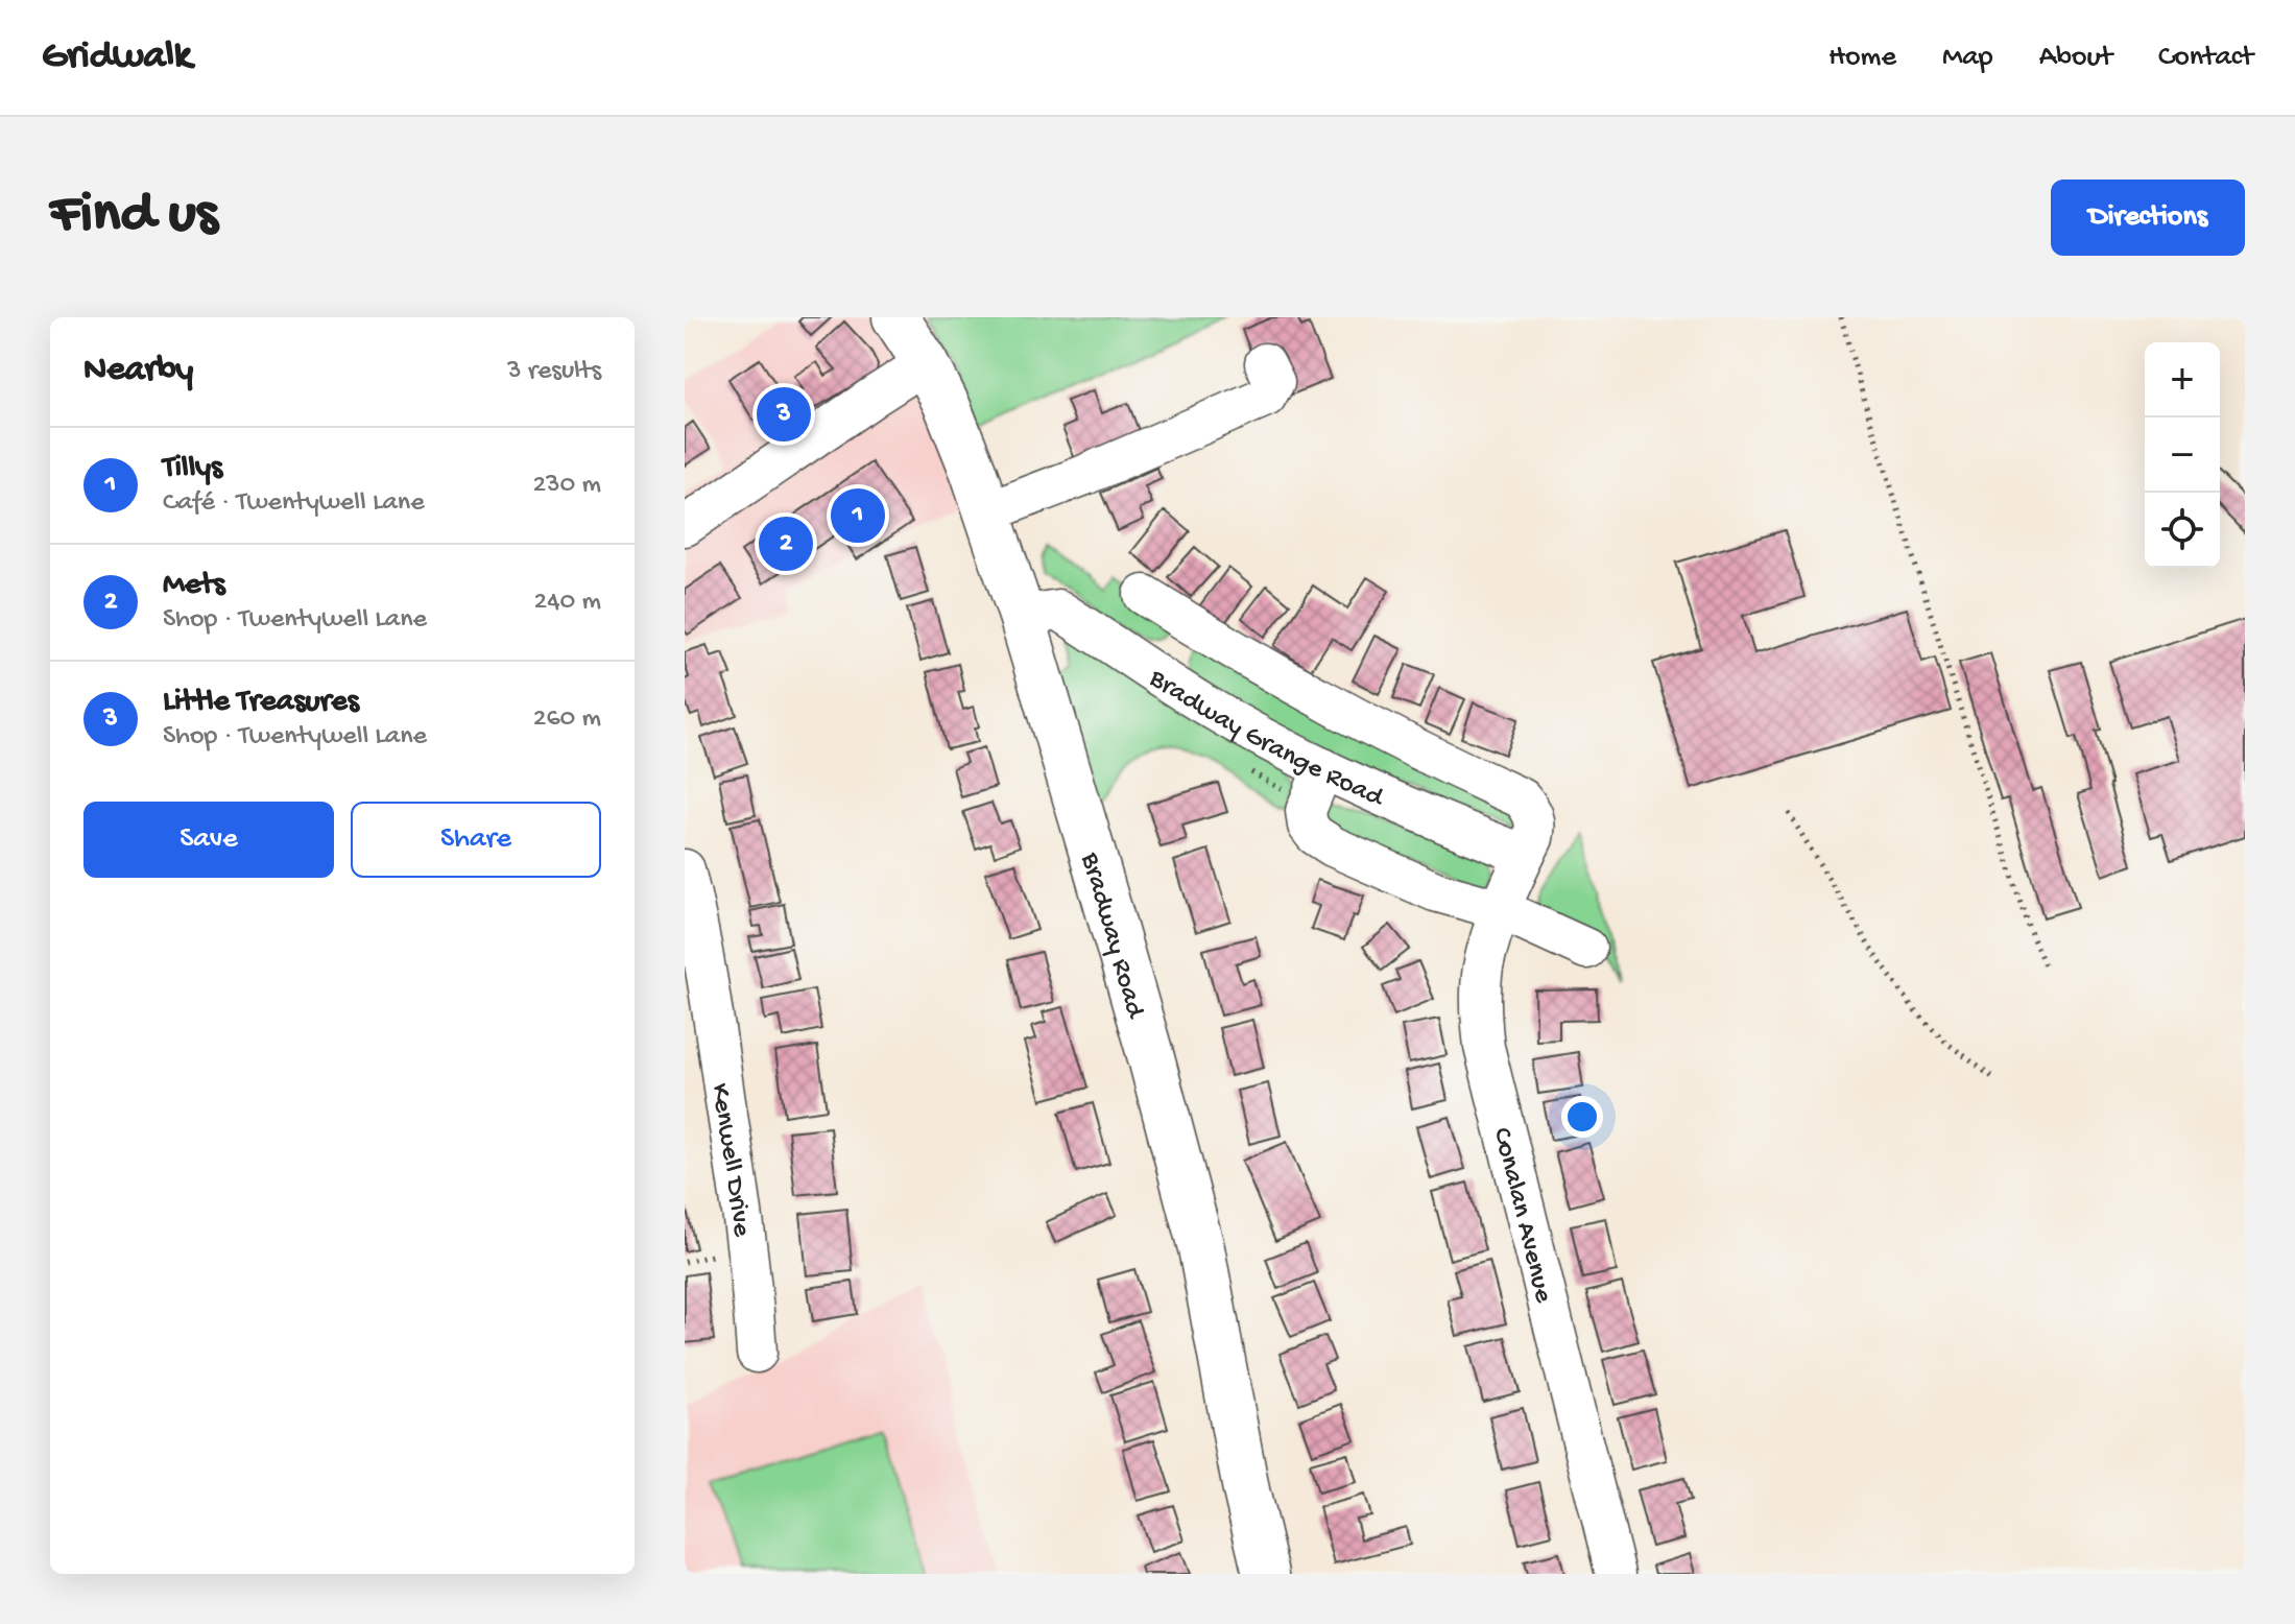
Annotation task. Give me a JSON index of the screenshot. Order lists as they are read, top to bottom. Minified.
{"streets":{"main road":["Bradway Road"],"street":["Bradway Grange Road","Kenwell Drive","Conalan Avenue"]},"crossings":[["Bradway Grange Road","Bradway Road"],["Bradway Grange Road","Conalan Avenue"]],"page":{"header":"Gridwalk","nav":["Home","Map","About","Contact"],"buttons":["Directions",["Save","Share"]],"title":"Find us","heading":["Nearby","3 results"],"map_buttons":["+","−"],"pins":["3","1","2"],"list":[{"mark":"1","name":"Tillys","note":"Café · Twentywell Lane","value":"230 m"},{"mark":"2","name":"Mets","note":"Shop · Twentywell Lane","value":"240 m"},{"mark":"3","name":"Little Treasures","note":"Shop · Twentywell Lane","value":"260 m"}]}}
